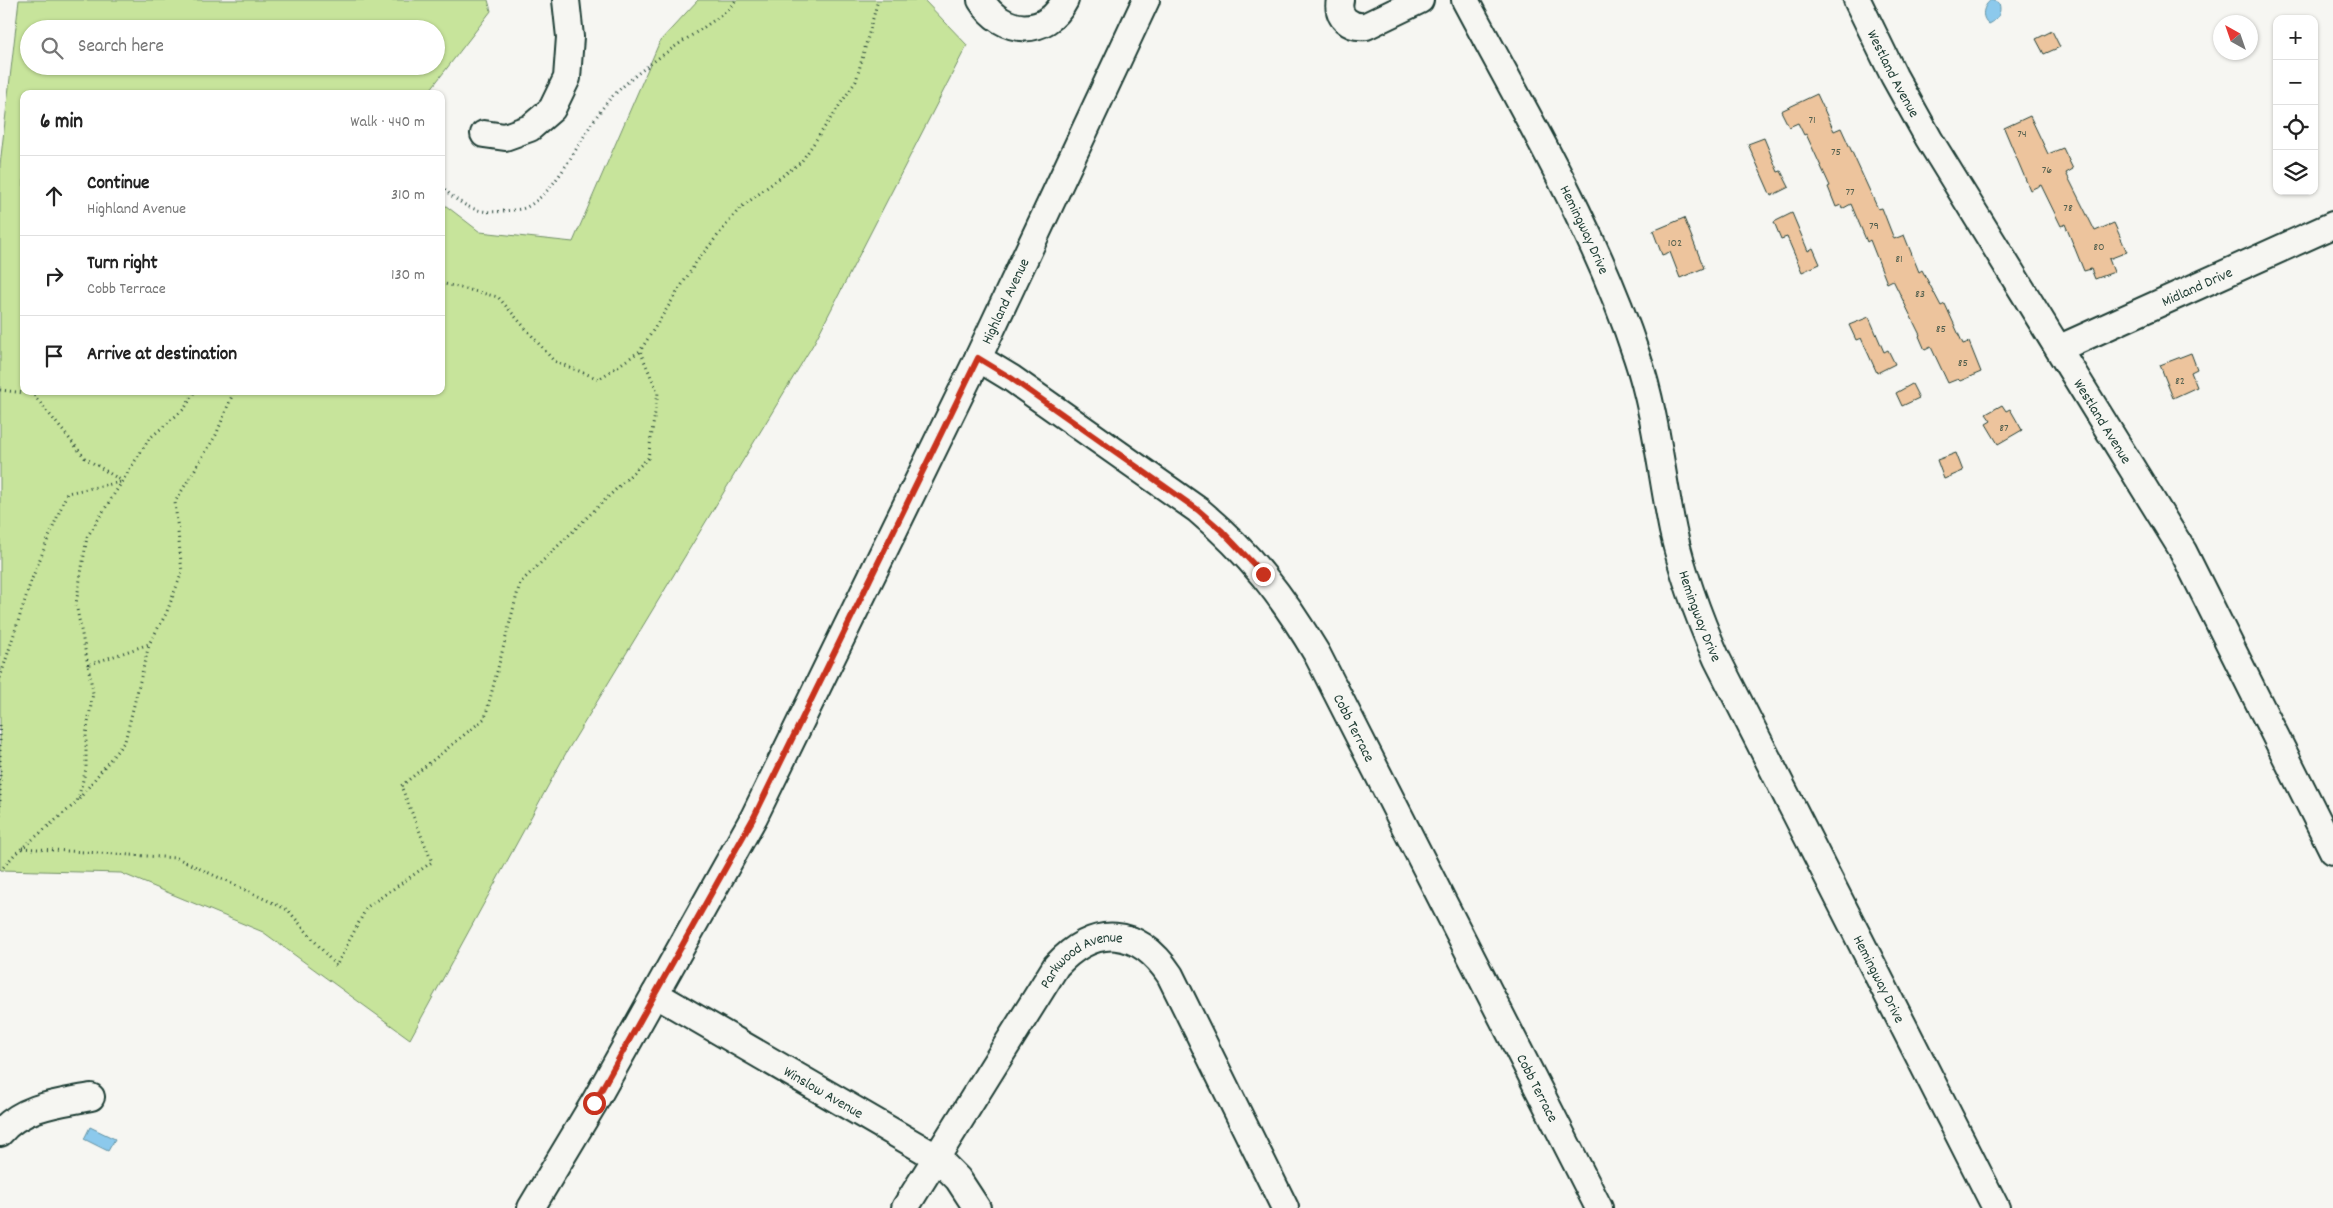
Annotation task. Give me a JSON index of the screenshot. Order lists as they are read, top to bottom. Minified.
{"streets":{"street":["Westland Avenue","Hemingway Drive","Midland Drive","Highland Avenue","Cobb Terrace","Parkwood Avenue","Winslow Avenue"]},"crossings":[["Westland Avenue","Midland Drive"],["Highland Avenue","Cobb Terrace"],["Highland Avenue","Winslow Avenue"],["Parkwood Avenue","Winslow Avenue"]],"house_numbers":["71","74","75","76","77","78","79","102","80","81","83","85","85","82","87"],"north":"top left","page":{"map_buttons":["+","−"],"search":"Search here","heading":["6 min","Walk · 440 m"],"list":[["Continue","Highland Avenue","310 m"],["Turn right","Cobb Terrace","130 m"],"Arrive at destination"]}}
